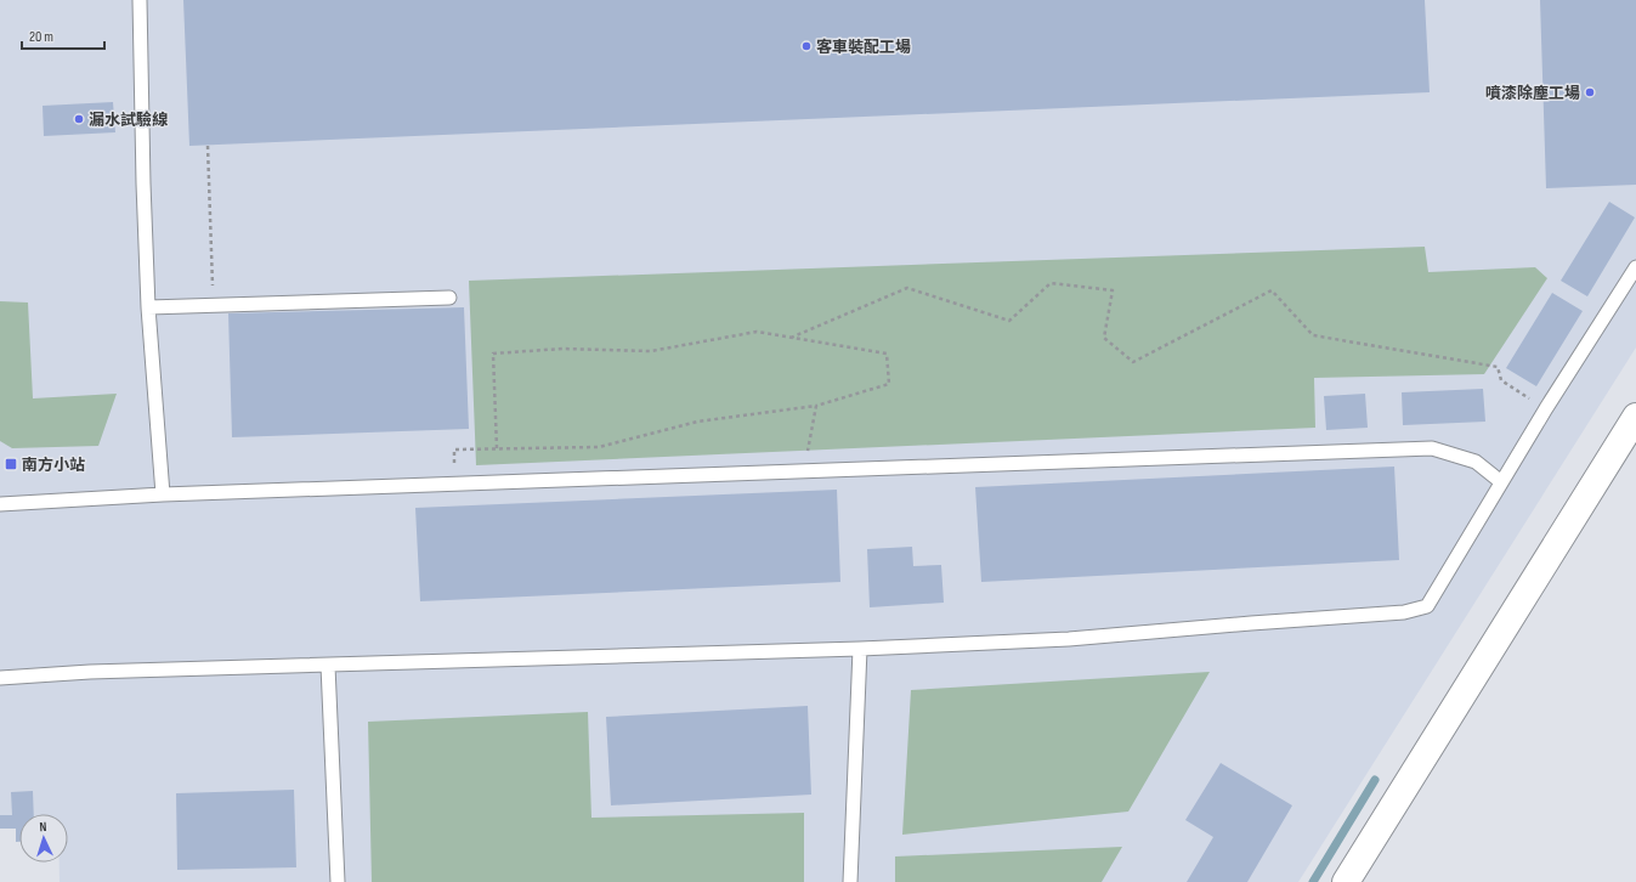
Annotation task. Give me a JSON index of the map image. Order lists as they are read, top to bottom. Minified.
{"places":{"other":["客車裝配工場","噴漆除塵工場","漏水試驗線"],"transit":["南方小站"]},"scale_bar":"20 m","north":"top"}
